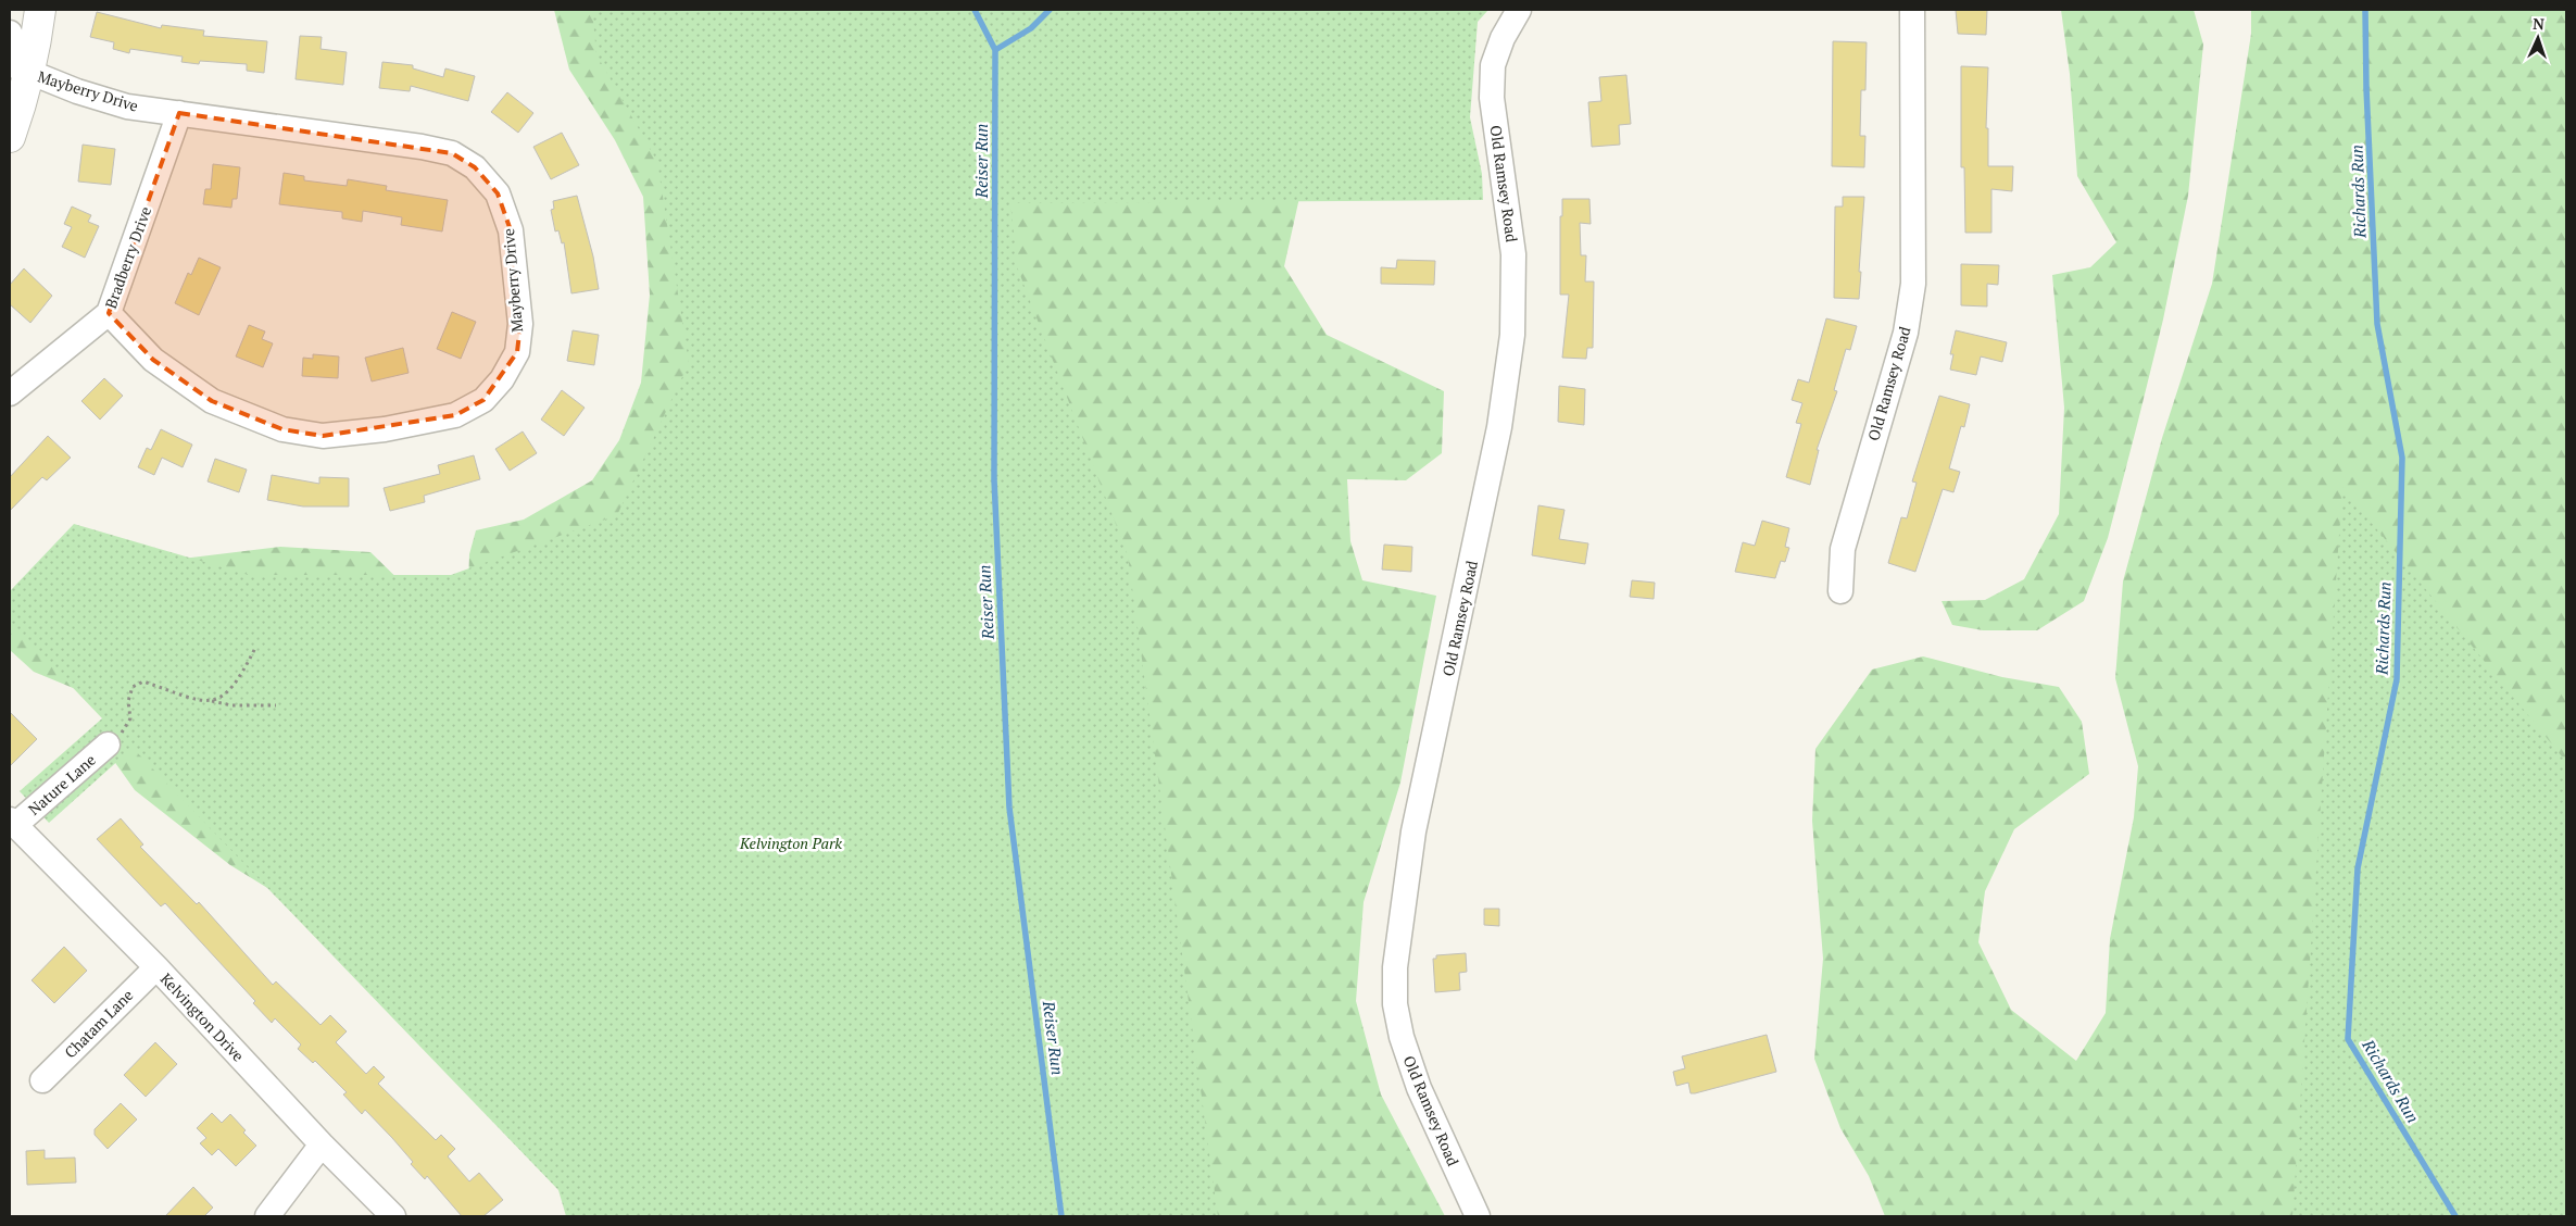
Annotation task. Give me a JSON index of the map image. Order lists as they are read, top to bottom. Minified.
{"streets":{"street":["Mayberry Drive","Old Ramsey Road","Bradberry Drive","Nature Lane","Kelvington Drive","Chatam Lane"]},"crossings":[["Mayberry Drive","Bradberry Drive"],["Nature Lane","Kelvington Drive"],["Kelvington Drive","Chatam Lane"]],"water":["Reiser Run","Richards Run"],"parks":["Kelvington Park"],"north":"top"}
